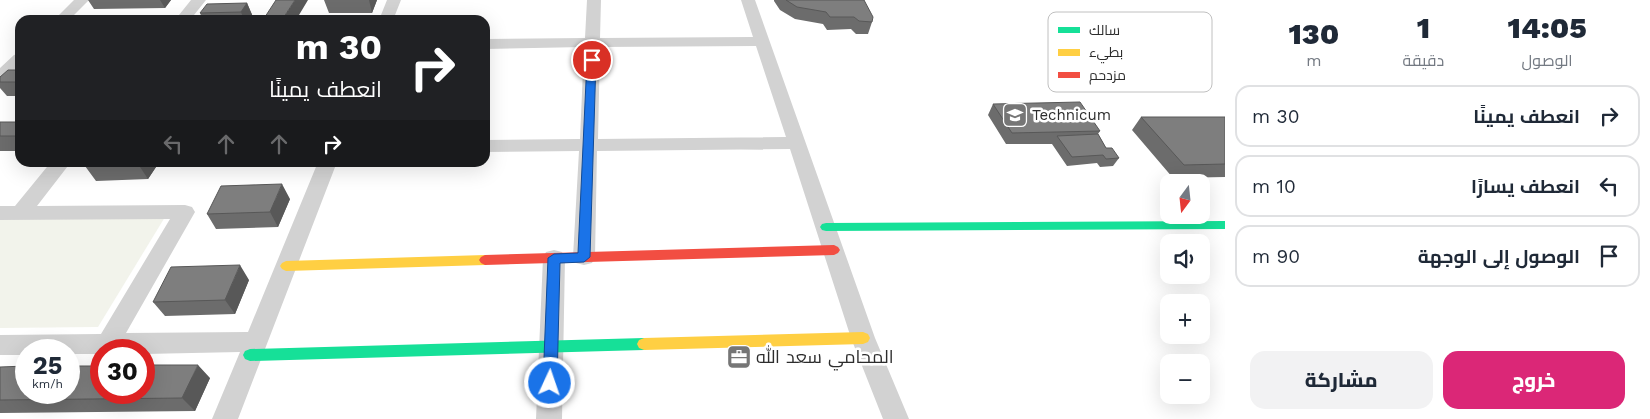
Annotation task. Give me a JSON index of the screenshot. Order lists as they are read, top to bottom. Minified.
{"places":{"school or university":["Technicum"],"office":["المحامي سعد الله"]},"legend":["سالك","بطيء","مزدحم"],"north":"bottom","page":{"eta":["14:05","الوصول","1","دقيقة","130","m"],"turn":["30 m","انعطف يمينًا"],"list":[{"name":"انعطف يمينًا","value":"30 m"},{"name":"انعطف يسارًا","value":"10 m"},{"name":"الوصول إلى الوجهة","value":"90 m"}],"map_buttons":["+","−"],"speed":"25 km/h","limit":"30","buttons":["خروج","مشاركة"]}}
